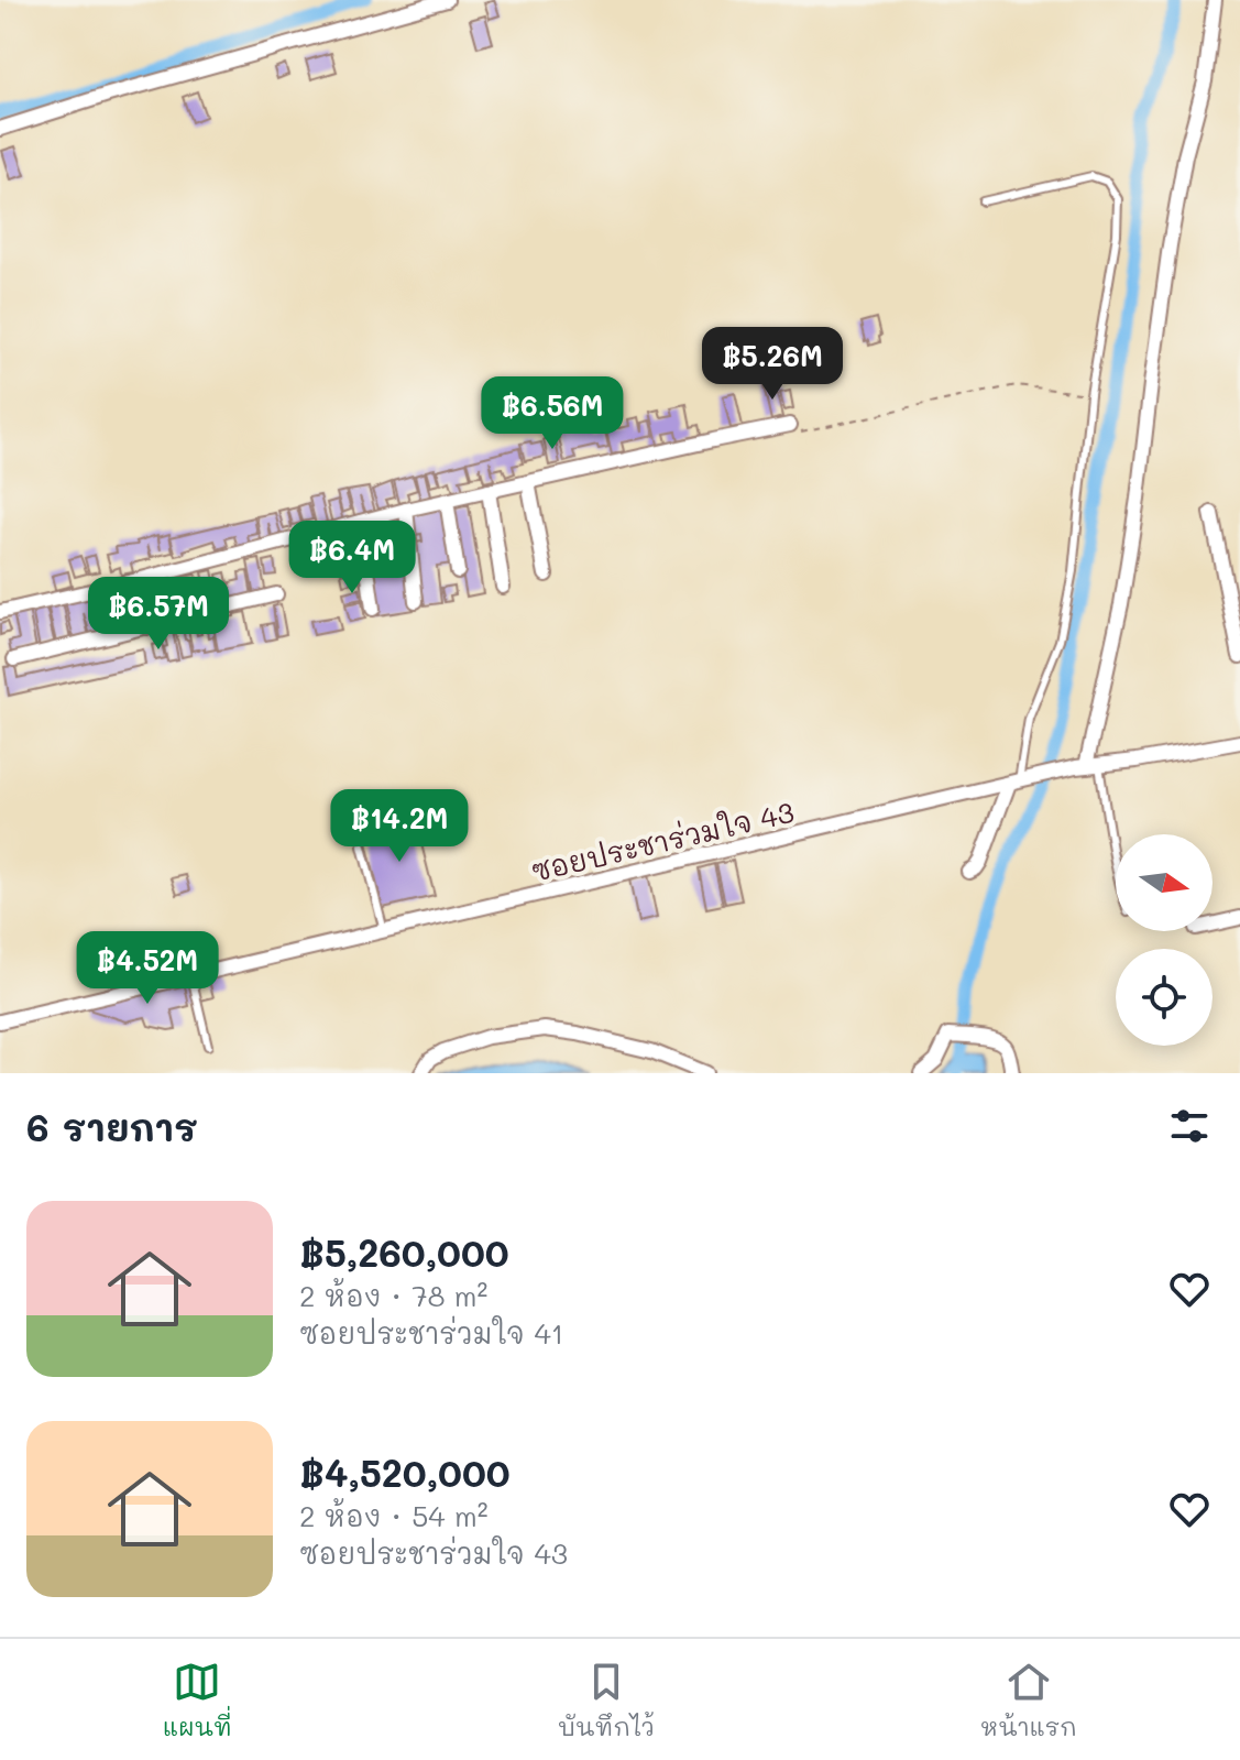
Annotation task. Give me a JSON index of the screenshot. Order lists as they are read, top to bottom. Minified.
{"streets":{"street":["ซอยประชาร่วมใจ 43"]},"north":"right","page":{"price":["฿5.26M","฿6.56M","฿6.4M","฿6.57M","฿14.2M","฿4.52M"],"heading":"6 รายการ","list":[{"name":"฿5,260,000","note":"2 ห้อง · 78 m² · ซอยประชาร่วมใจ 41"},{"name":"฿4,520,000","note":"2 ห้อง · 54 m² · ซอยประชาร่วมใจ 43"}],"tabs":["แผนที่","บันทึกไว้","หน้าแรก"]}}
